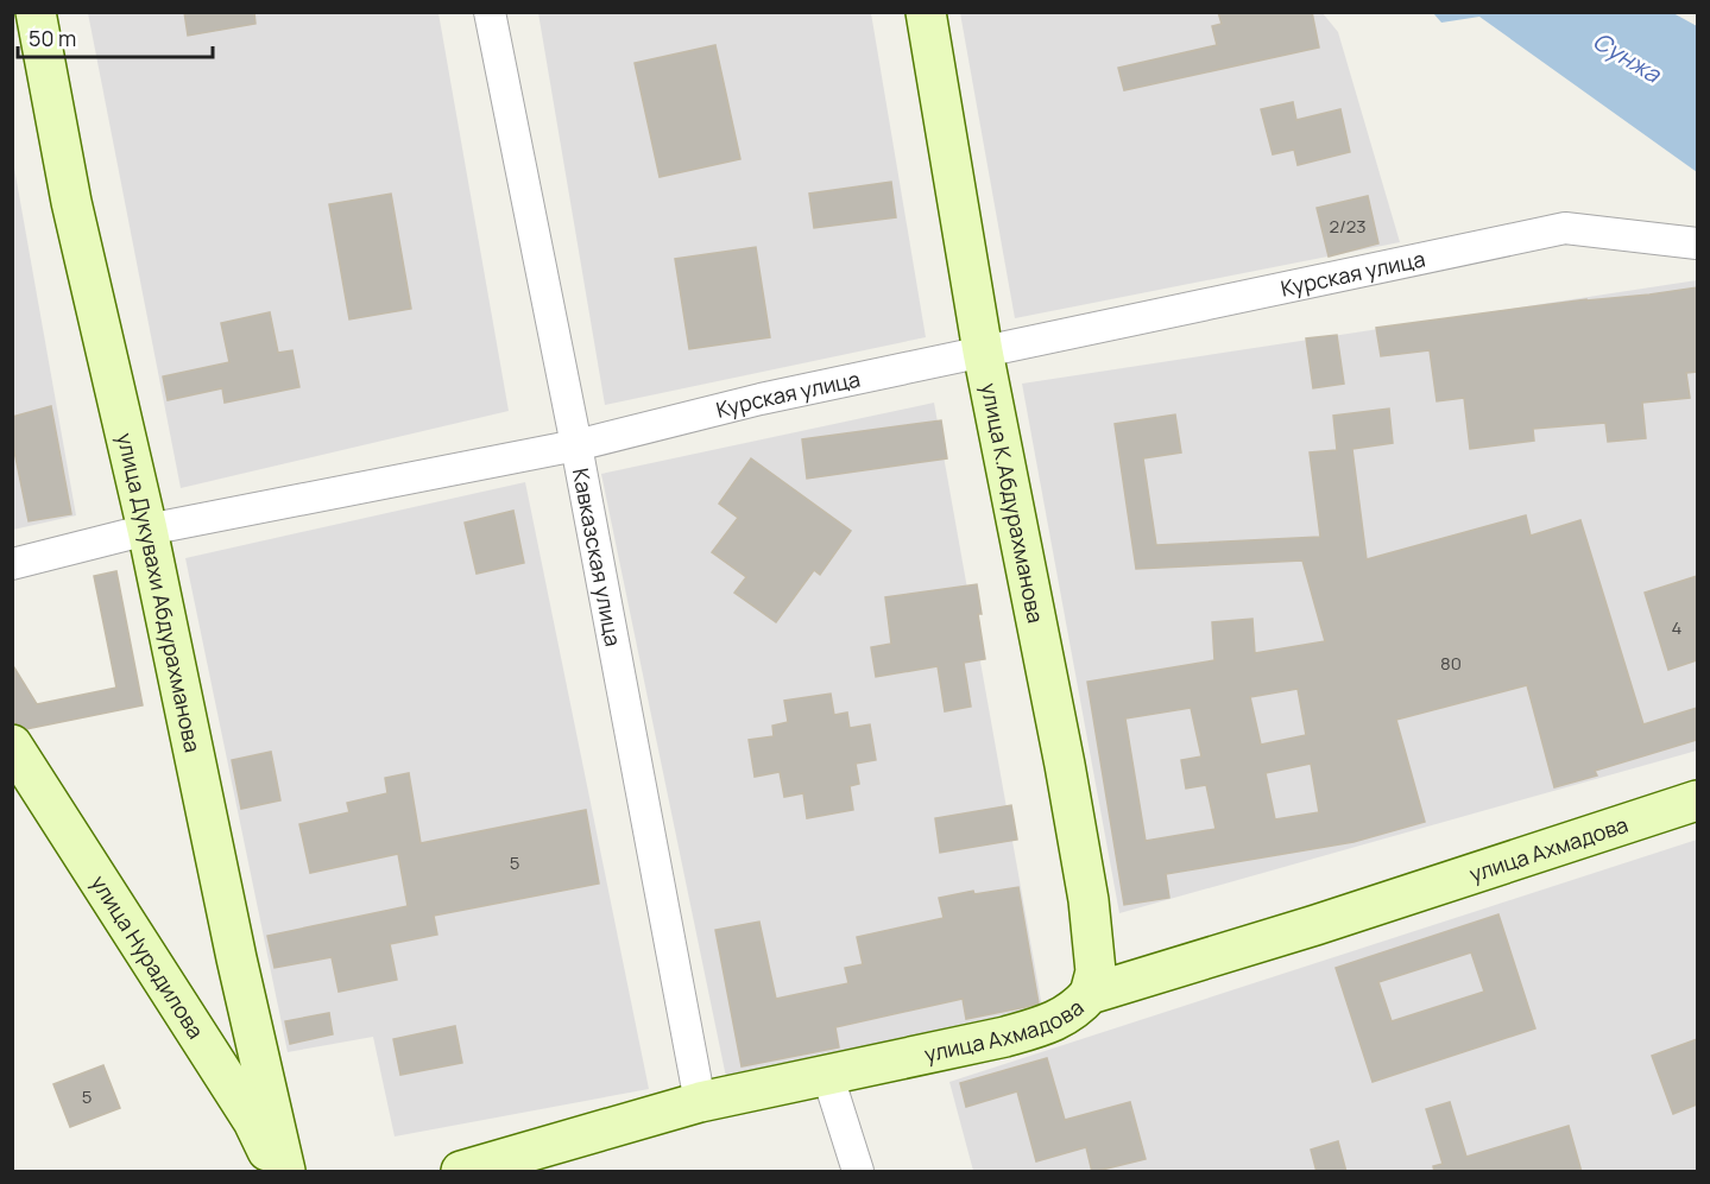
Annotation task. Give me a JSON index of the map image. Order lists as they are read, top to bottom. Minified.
{"streets":{"street":["Курская улица","улица К.Абдурахманова","Кавказская улица","улица Дукувахи Абдурахманова","улица Ахмадова","улица Нурадилова"]},"crossings":[["Курская улица","улица К.Абдурахманова"],["Курская улица","Кавказская улица"],["Курская улица","улица Дукувахи Абдурахманова"],["улица К.Абдурахманова","улица Ахмадова"],["Кавказская улица","улица Ахмадова"]],"water":["Сунжа"],"house_numbers":["2/23","4","80","5","5"],"scale_bar":"50 m"}
